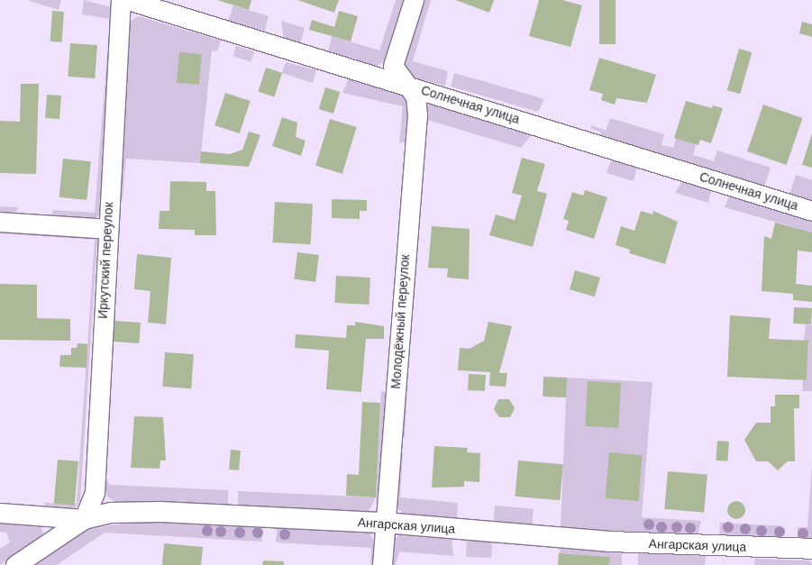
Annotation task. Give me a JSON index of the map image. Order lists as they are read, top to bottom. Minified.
{"streets":{"street":["Солнечная улица","Иркутский переулок","Молодёжный переулок","Ангарская улица"]},"crossings":[["Солнечная улица","Молодёжный переулок"],["Иркутский переулок","Ангарская улица"],["Молодёжный переулок","Ангарская улица"]]}
